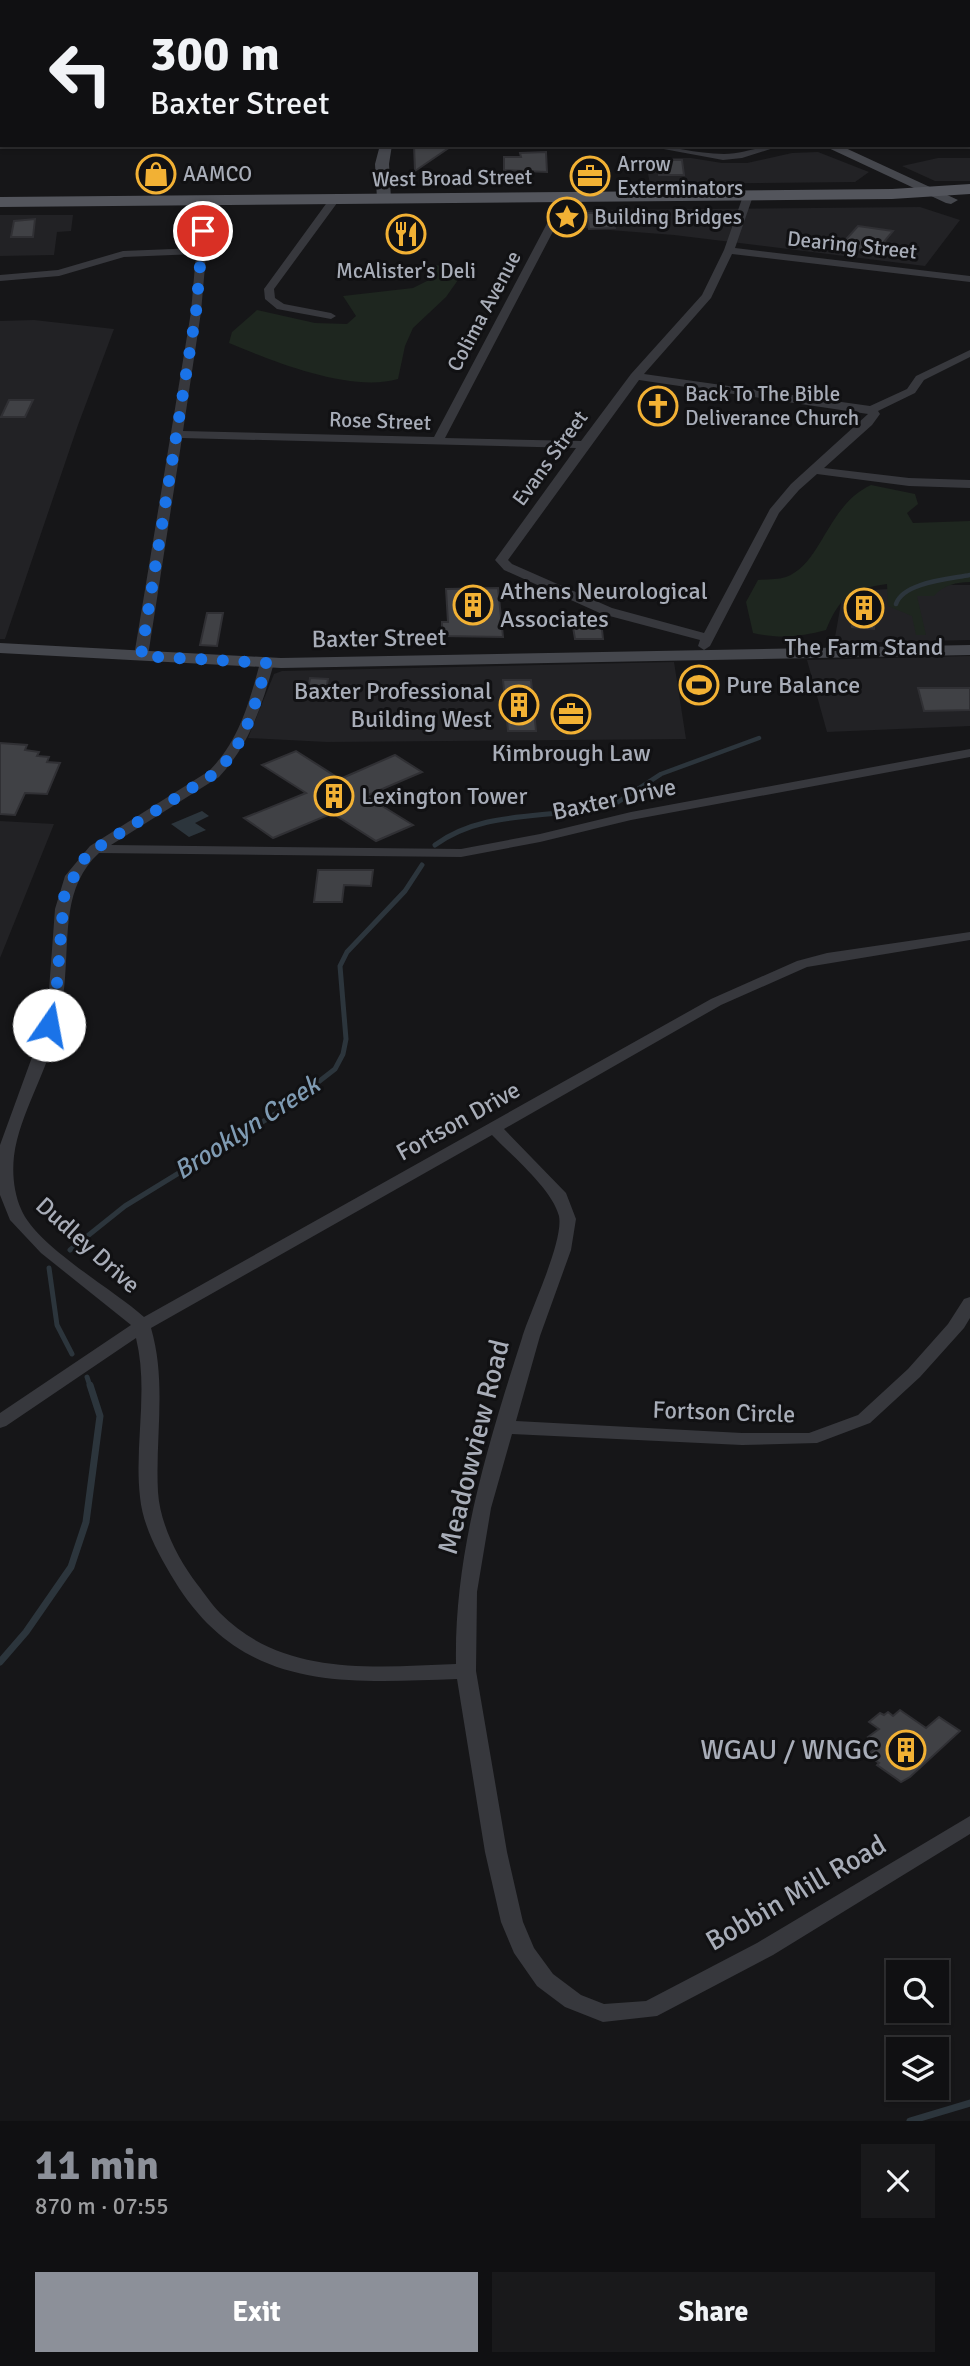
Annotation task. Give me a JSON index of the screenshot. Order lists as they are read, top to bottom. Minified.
{"streets":{"main road":["West Broad Street","Baxter Street"],"street":["Dearing Street","Colima Avenue","Rose Street","Evans Street","Baxter Drive","Fortson Drive","Dudley Drive","Fortson Circle","Meadowview Road","Bobbin Mill Road"]},"crossings":[["West Broad Street","Colima Avenue"],["West Broad Street","Evans Street"],["Dearing Street","Evans Street"],["Colima Avenue","Rose Street"],["Rose Street","Evans Street"],["Evans Street","Baxter Street"],["Baxter Street","Dudley Drive"],["Baxter Drive","Dudley Drive"],["Fortson Drive","Dudley Drive"],["Fortson Drive","Meadowview Road"],["Fortson Circle","Meadowview Road"],["Meadowview Road","Bobbin Mill Road"]],"water":["Brooklyn Creek"],"places":{"shop":["AAMCO"],"office":["Arrow Exterminators","Kimbrough Law"],"place":["Building Bridges"],"restaurant":["McAlister's Deli"],"church":["Back To The Bible Deliverance Church"],"building":["Athens Neurological Associates","The Farm Stand","Baxter Professional Building West","Lexington Tower","WGAU / WNGC"],"sports":["Pure Balance"]},"page":{"turn":["300 m","Baxter Street"],"heading":["11 min","870 m · 07:55"],"buttons":["Exit","Share"]}}
